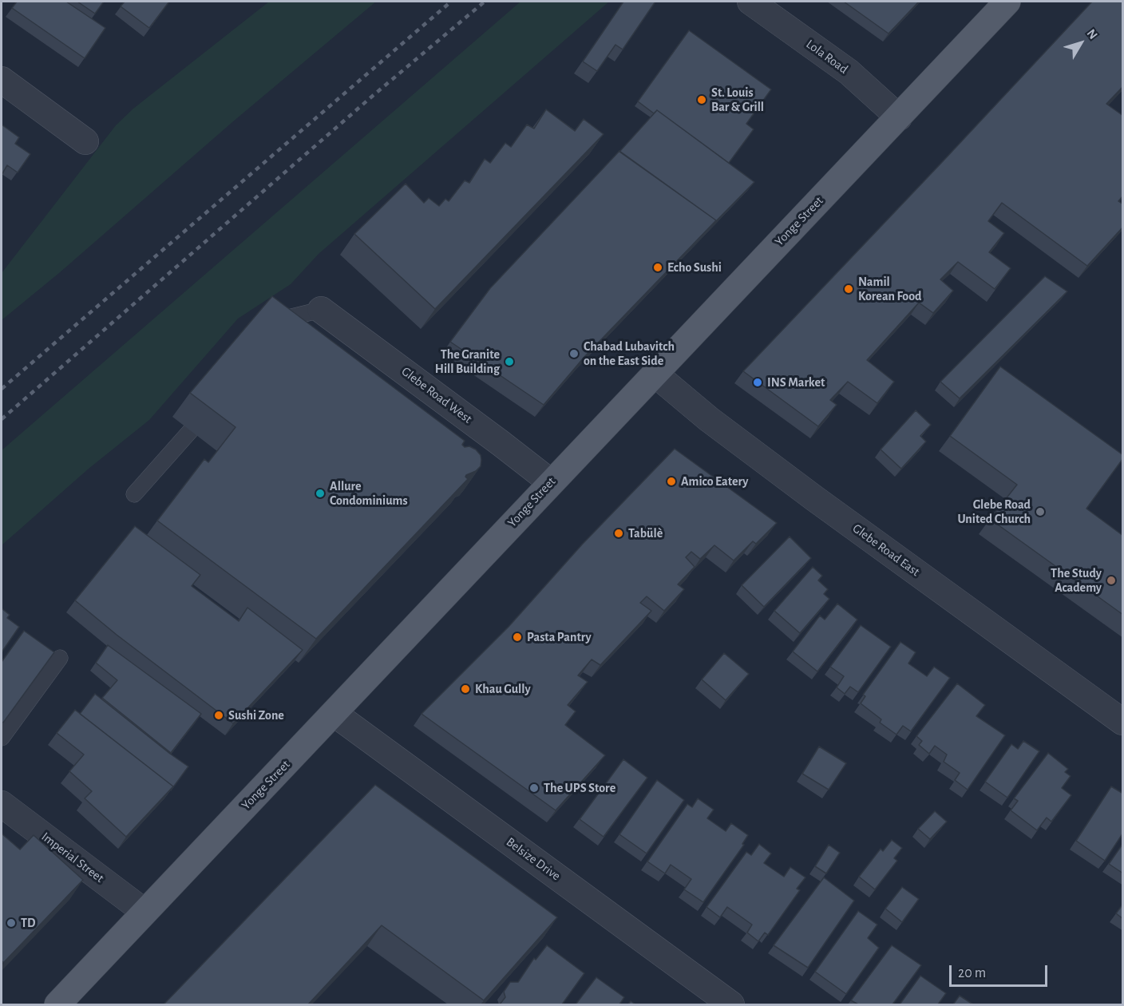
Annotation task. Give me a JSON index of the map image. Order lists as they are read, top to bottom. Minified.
{"streets":{"main road":["Yonge Street"],"street":["Lola Road","Glebe Road West","Glebe Road East","Imperial Street","Belsize Drive"]},"crossings":[["Lola Road","Yonge Street"],["Yonge Street","Glebe Road West"],["Yonge Street","Glebe Road East"],["Yonge Street","Imperial Street"],["Yonge Street","Belsize Drive"]],"places":["St. Louis Bar & Grill","Echo Sushi","Namil Korean Food","Chabad Lubavitch on the East Side","The Granite Hill Building","INS Market","Amico Eatery","Allure Condominiums","Glebe Road United Church","Tabülè","The Study Academy","Pasta Pantry","Khau Gully","Sushi Zone","The UPS Store","TD"],"scale_bar":"20 m","north":"top right"}
